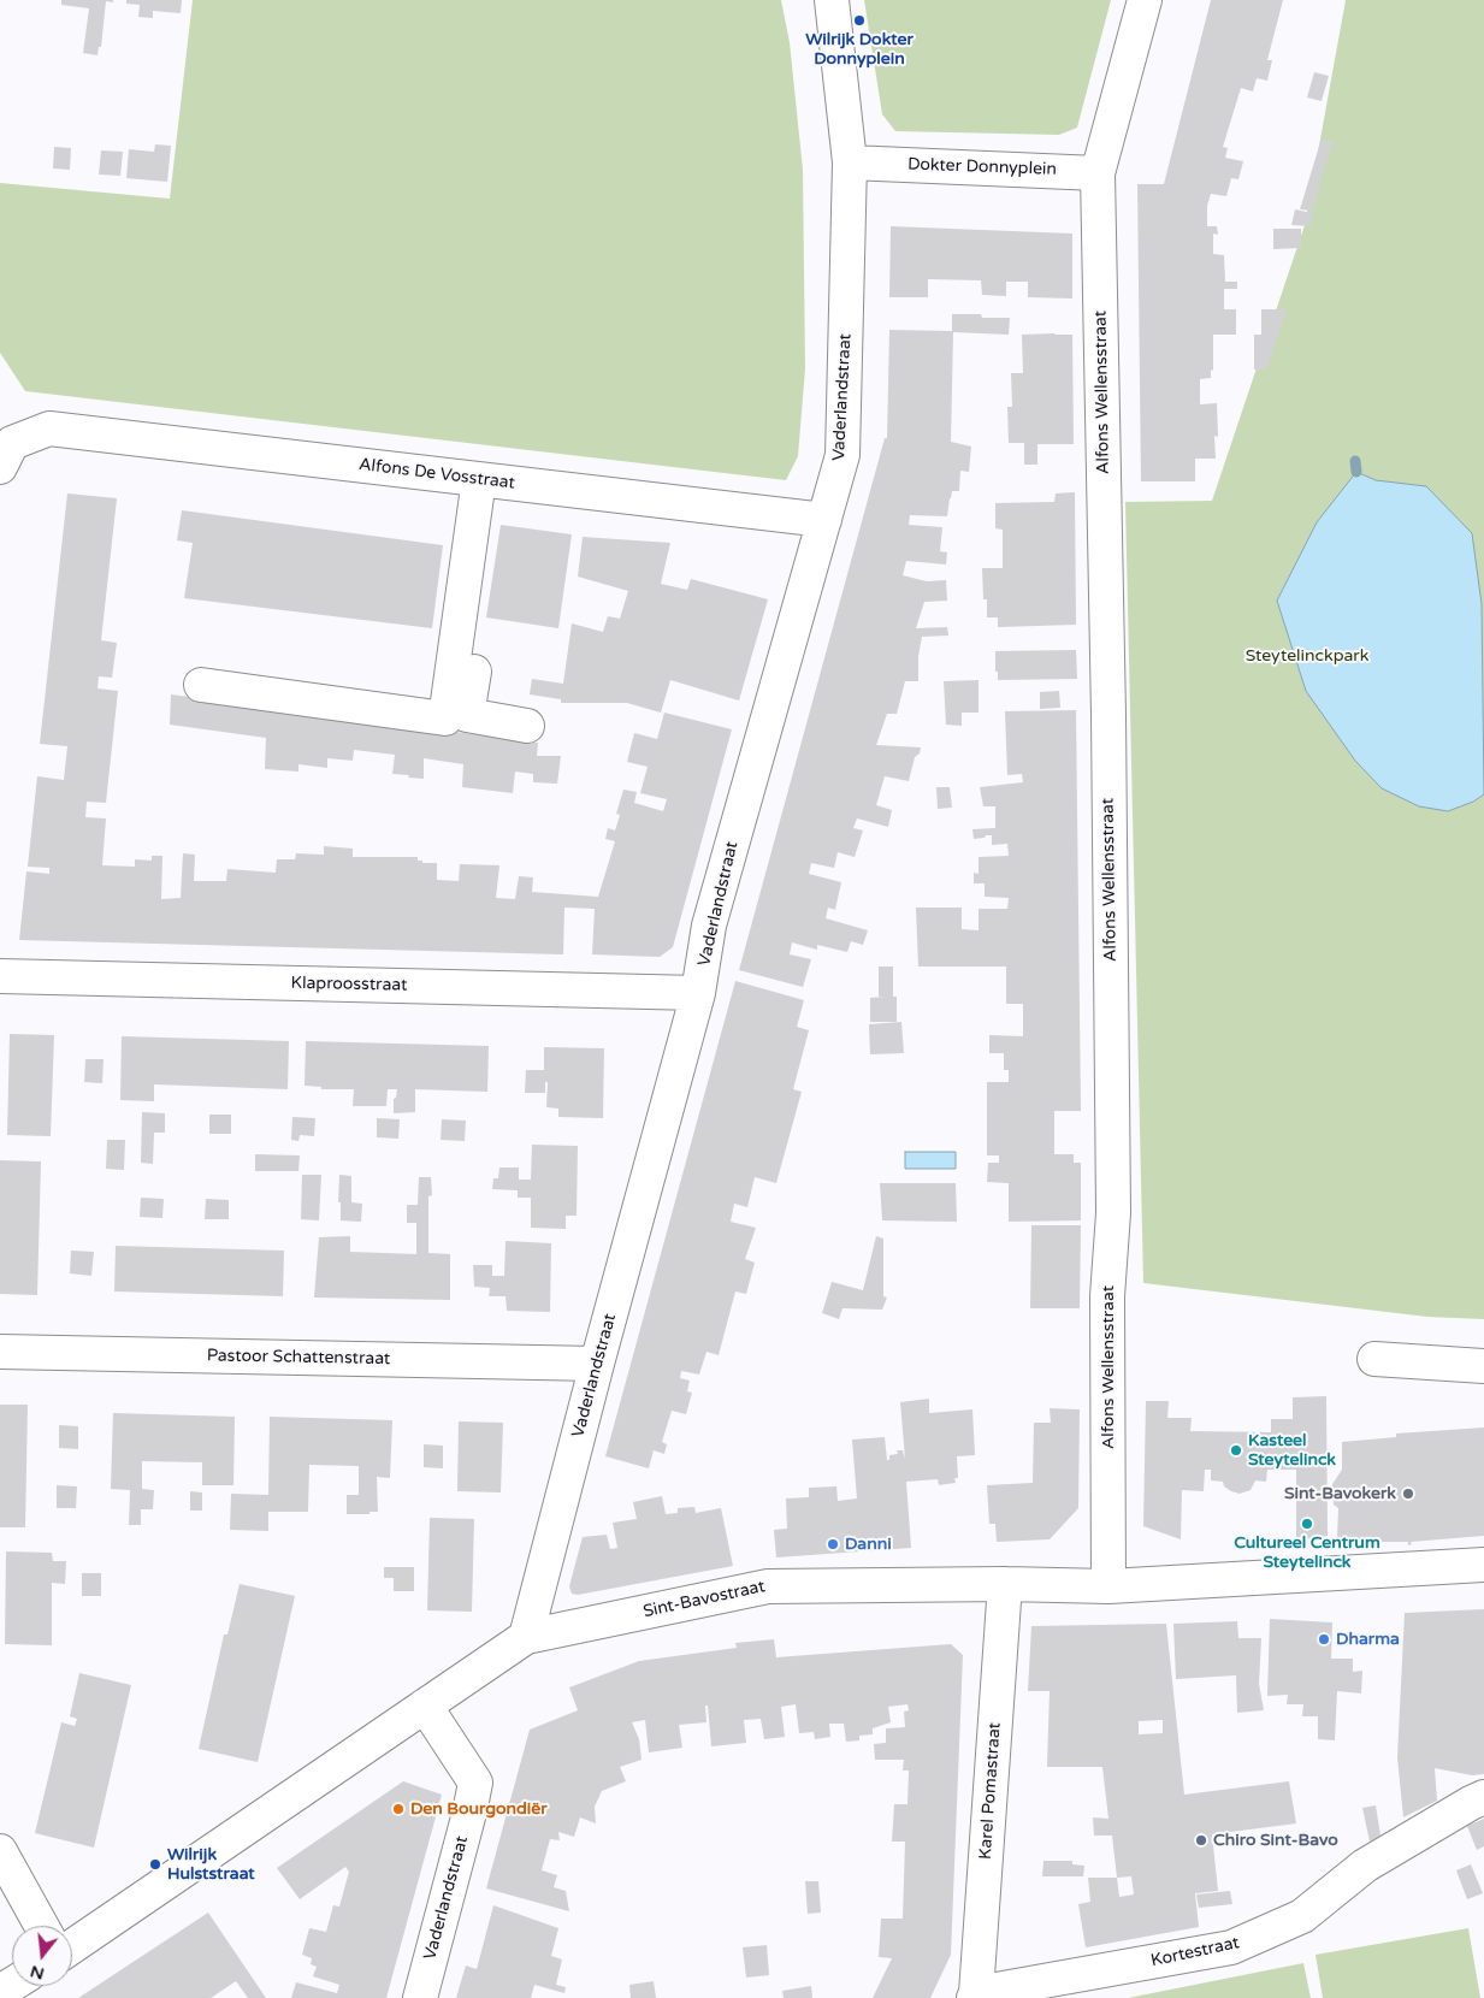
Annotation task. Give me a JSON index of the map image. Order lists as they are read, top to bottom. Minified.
{"streets":{"street":["Dokter Donnyplein","Alfons Wellensstraat","Vaderlandstraat","Alfons De Vosstraat","Klaproosstraat","Pastoor Schattenstraat","Sint-Bavostraat","Karel Pomastraat","Kortestraat"]},"crossings":[["Dokter Donnyplein","Alfons Wellensstraat"],["Dokter Donnyplein","Vaderlandstraat"],["Alfons Wellensstraat","Sint-Bavostraat"],["Vaderlandstraat","Alfons De Vosstraat"],["Vaderlandstraat","Klaproosstraat"],["Vaderlandstraat","Pastoor Schattenstraat"],["Vaderlandstraat","Sint-Bavostraat"],["Sint-Bavostraat","Karel Pomastraat"],["Karel Pomastraat","Kortestraat"]],"parks":["Steytelinckpark"],"places":["Wilrijk Dokter Donnyplein","Kasteel Steytelinck","Sint-Bavokerk","Cultureel Centrum Steytelinck","Danni","Dharma","Den Bourgondiër","Chiro Sint-Bavo","Wilrijk Hulststraat"],"north":"bottom"}
